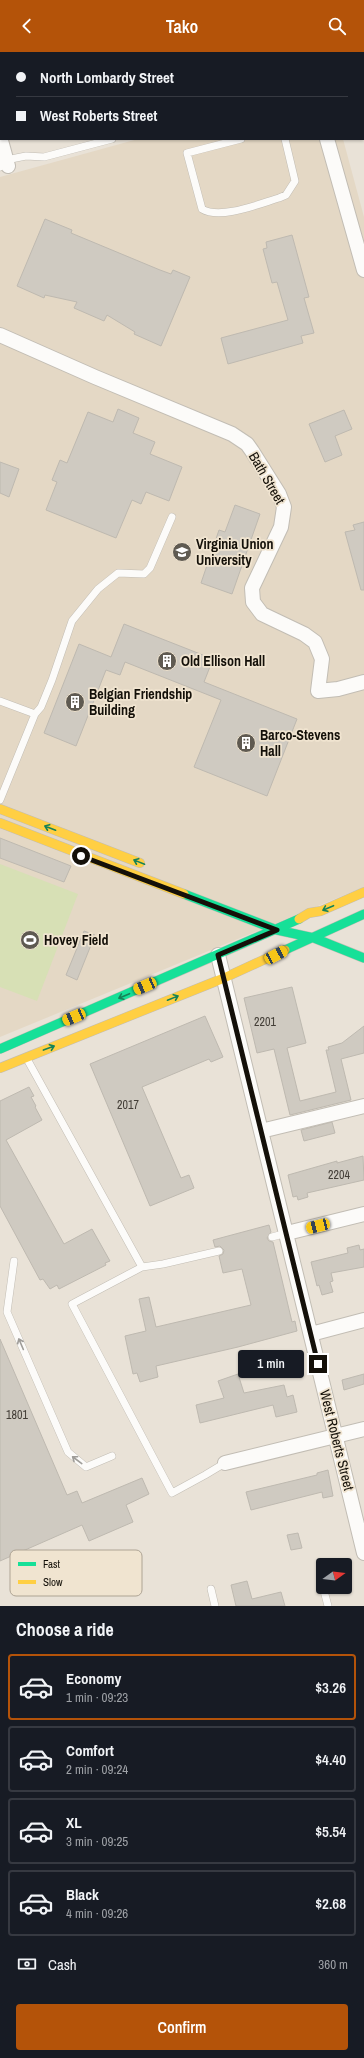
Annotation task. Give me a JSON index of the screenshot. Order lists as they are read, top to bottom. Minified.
{"streets":{"street":["Bath Street","West Roberts Street"]},"places":{"school or university":["Virginia Union University"],"building":["Old Ellison Hall","Belgian Friendship Building","Barco-Stevens Hall"],"sports":["Hovey Field"]},"house_numbers":["2201","2017","2204","1801"],"legend":["Fast","Slow"],"north":"right","page":{"header":"Tako","banner":["North Lombardy Street","West Roberts Street"],"bubble":"1 min","heading":"Choose a ride","list":[{"name":"Economy","note":"1 min · 09:23","value":"$3.26"},{"name":"Comfort","note":"2 min · 09:24","value":"$4.40"},{"name":"XL","note":"3 min · 09:25","value":"$5.54"},{"name":"Black","note":"4 min · 09:26","value":"$2.68"}],"pay":["Cash","360 m"],"buttons":"Confirm"}}
